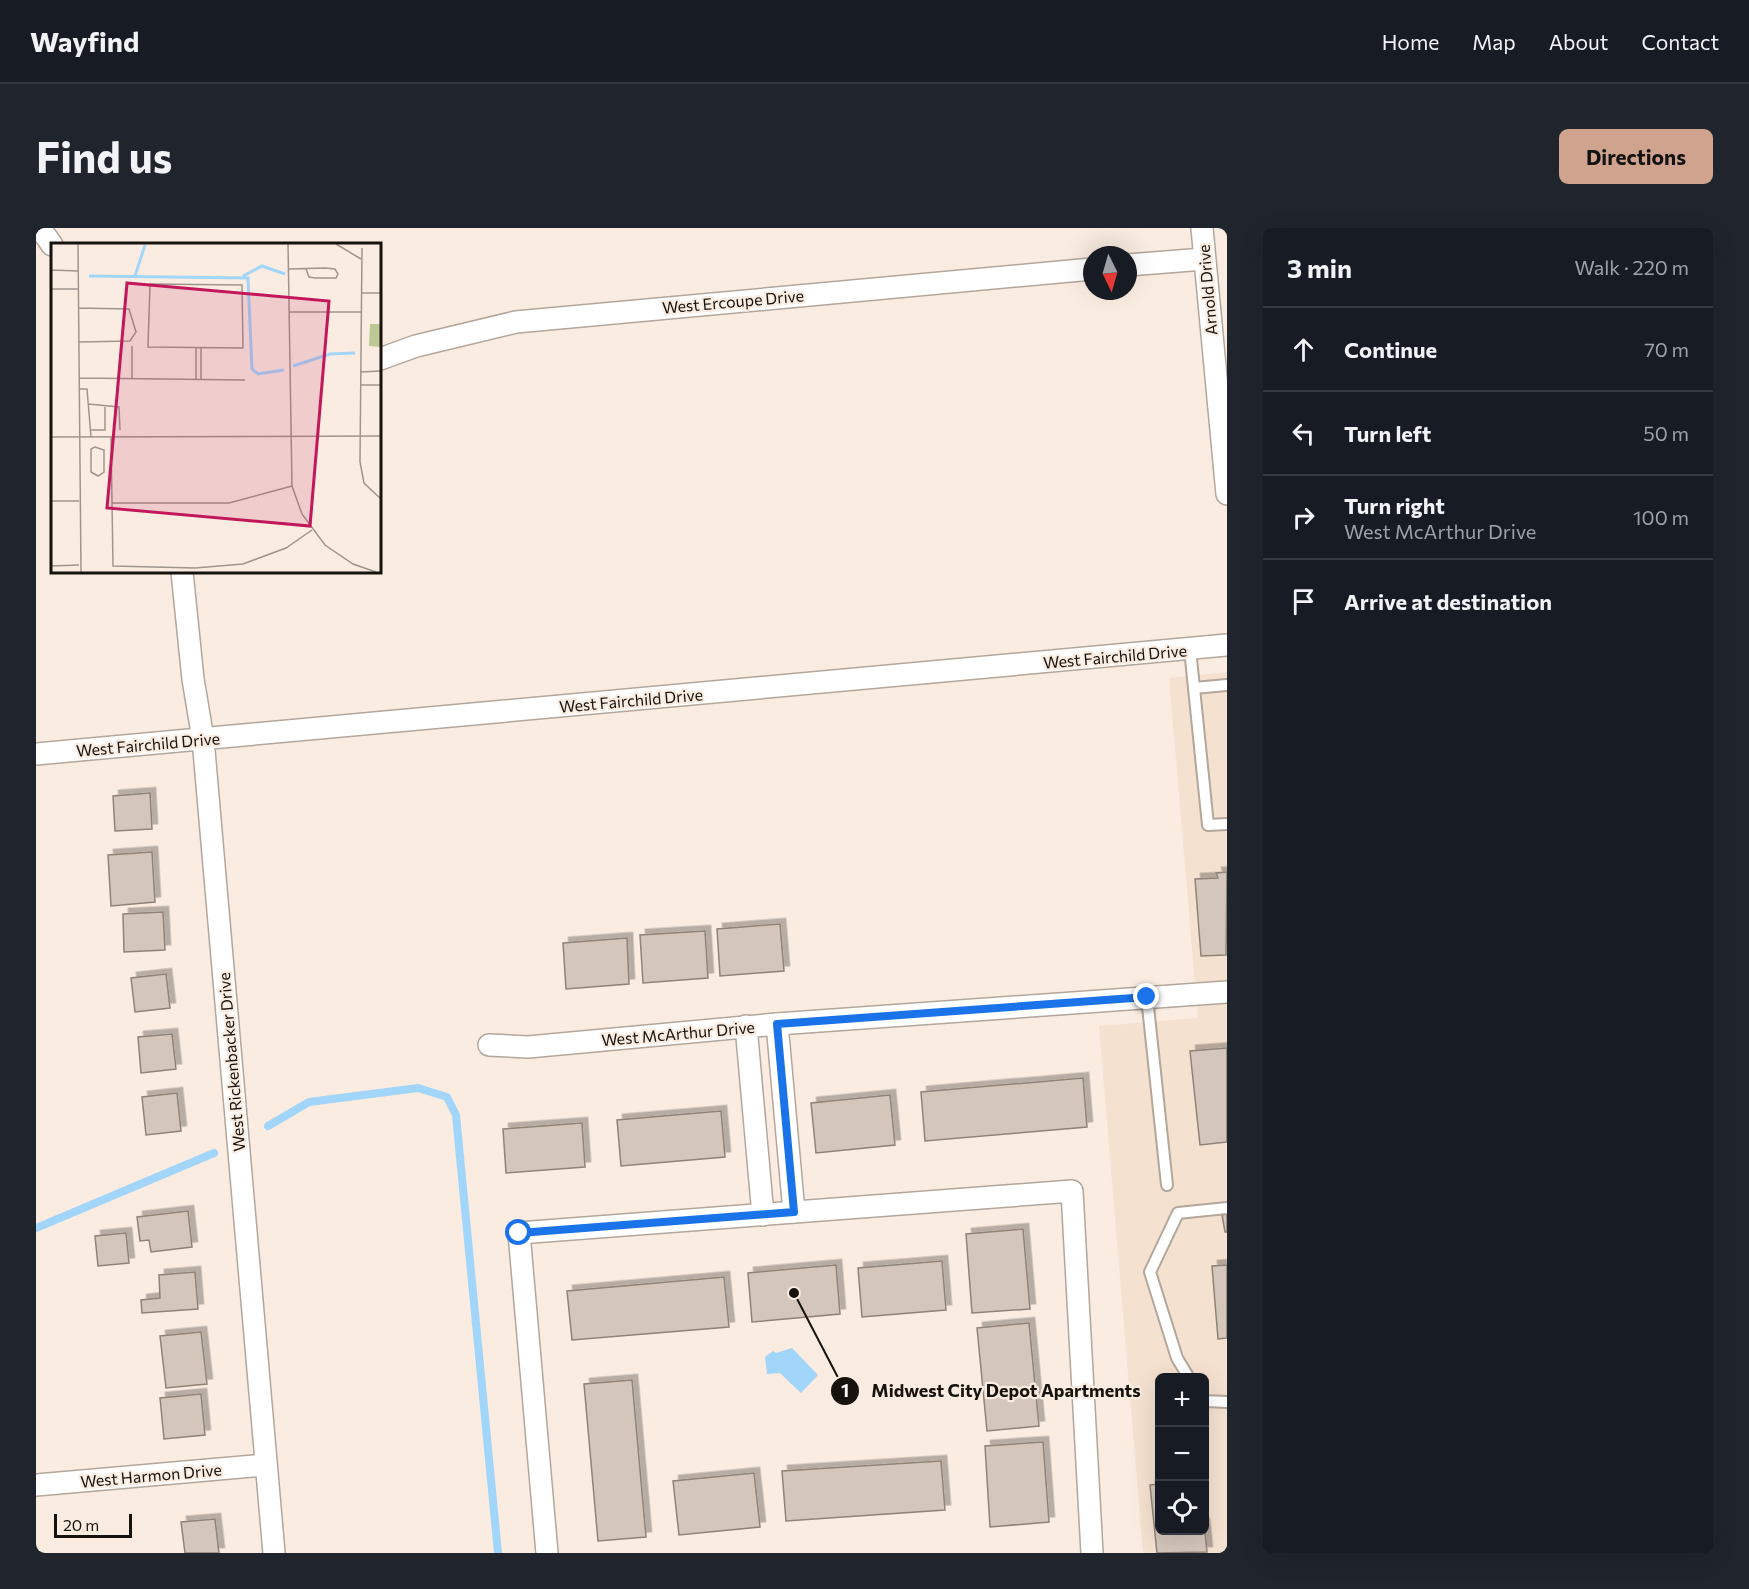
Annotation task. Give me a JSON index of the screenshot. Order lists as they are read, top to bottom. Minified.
{"streets":{"street":["Arnold Drive","West Ercoupe Drive","West Fairchild Drive","West McArthur Drive","West Rickenbacker Drive","West Harmon Drive"]},"crossings":[["West Fairchild Drive","West Rickenbacker Drive"],["West Rickenbacker Drive","West Harmon Drive"]],"places":["Midwest City Depot Apartments"],"scale_bar":"20 m","north":"bottom","page":{"header":"Wayfind","nav":["Home","Map","About","Contact"],"buttons":"Directions","title":"Find us","heading":["3 min","Walk · 220 m"],"list":[["Continue","70 m"],["Turn left","50 m"],["Turn right","West McArthur Drive","100 m"],"Arrive at destination"],"map_buttons":["+","−"],"scale":"20 m"}}
